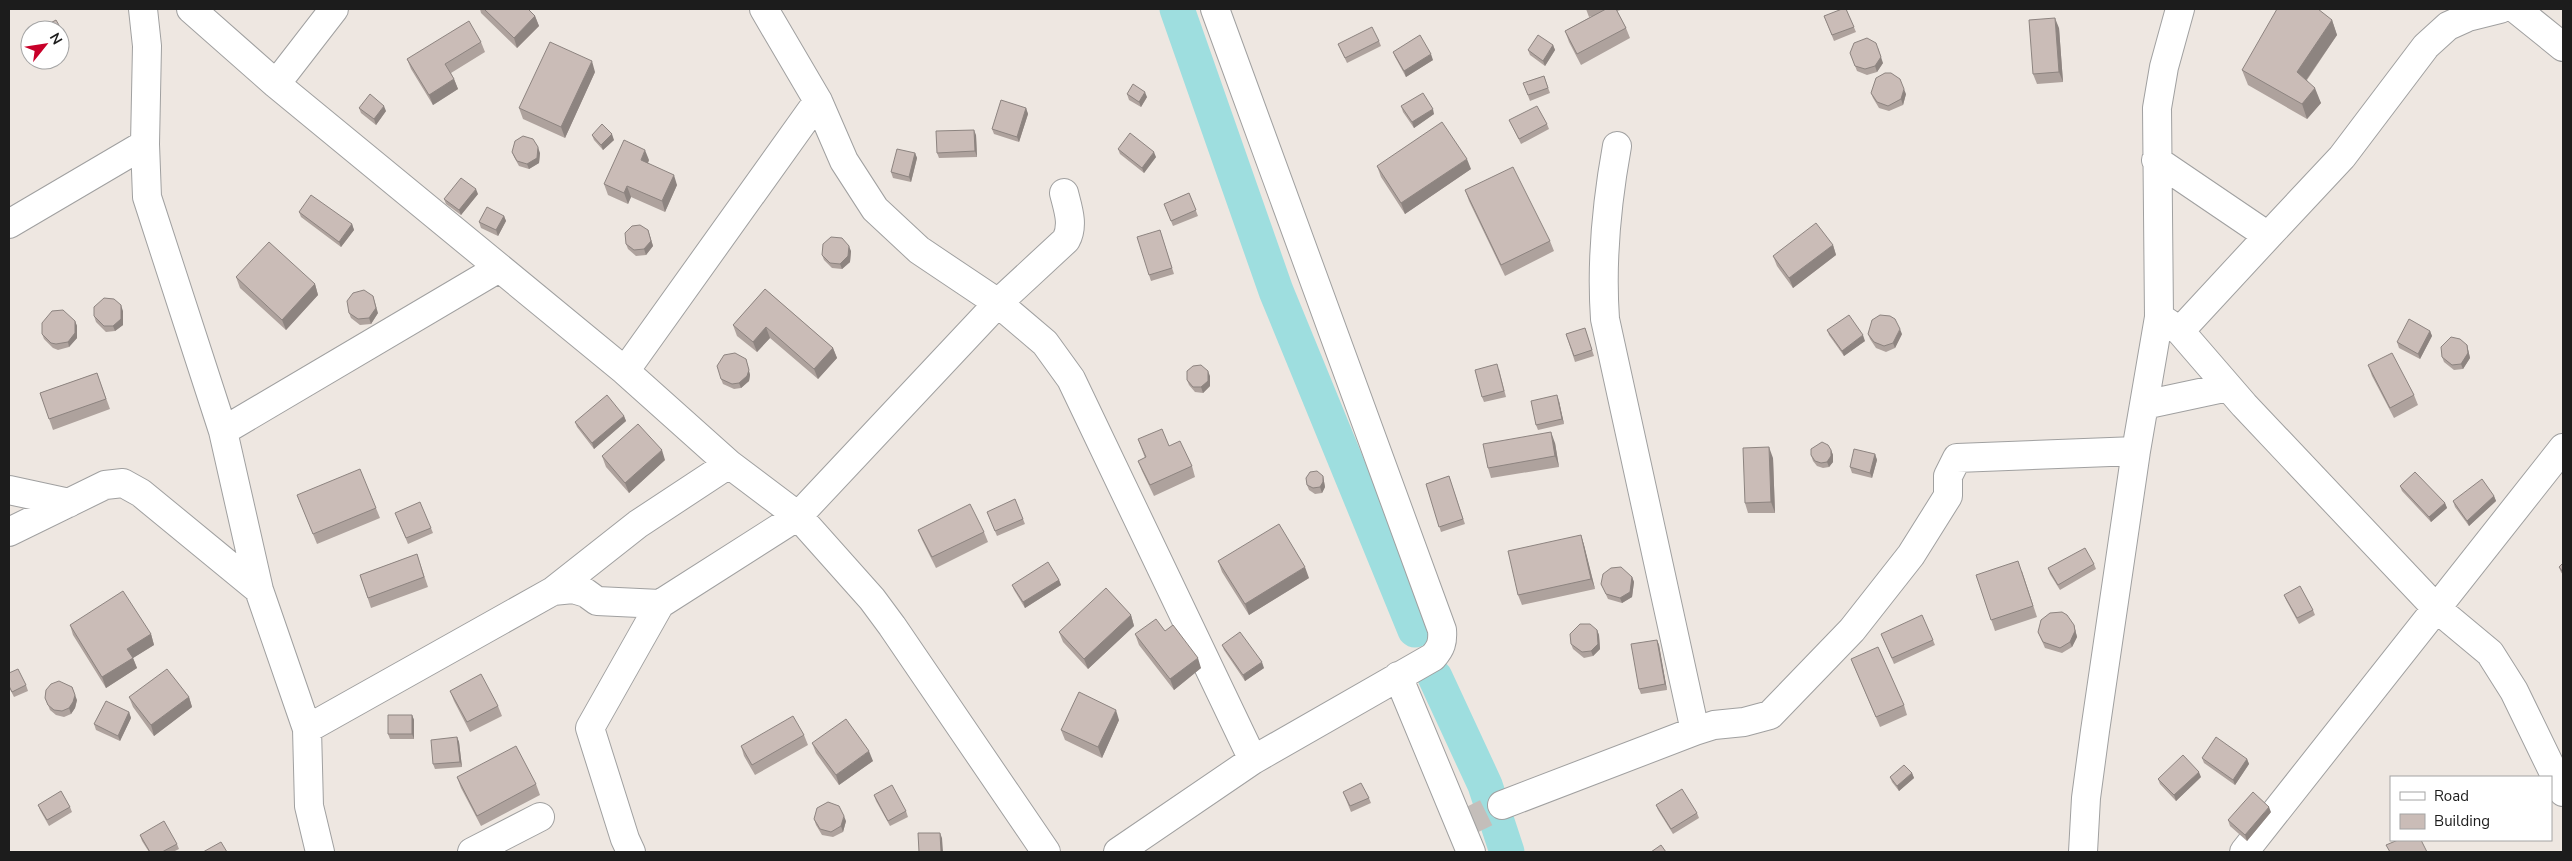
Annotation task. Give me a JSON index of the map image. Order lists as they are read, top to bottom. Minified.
{"legend":["Road","Building"],"north":"top right"}
